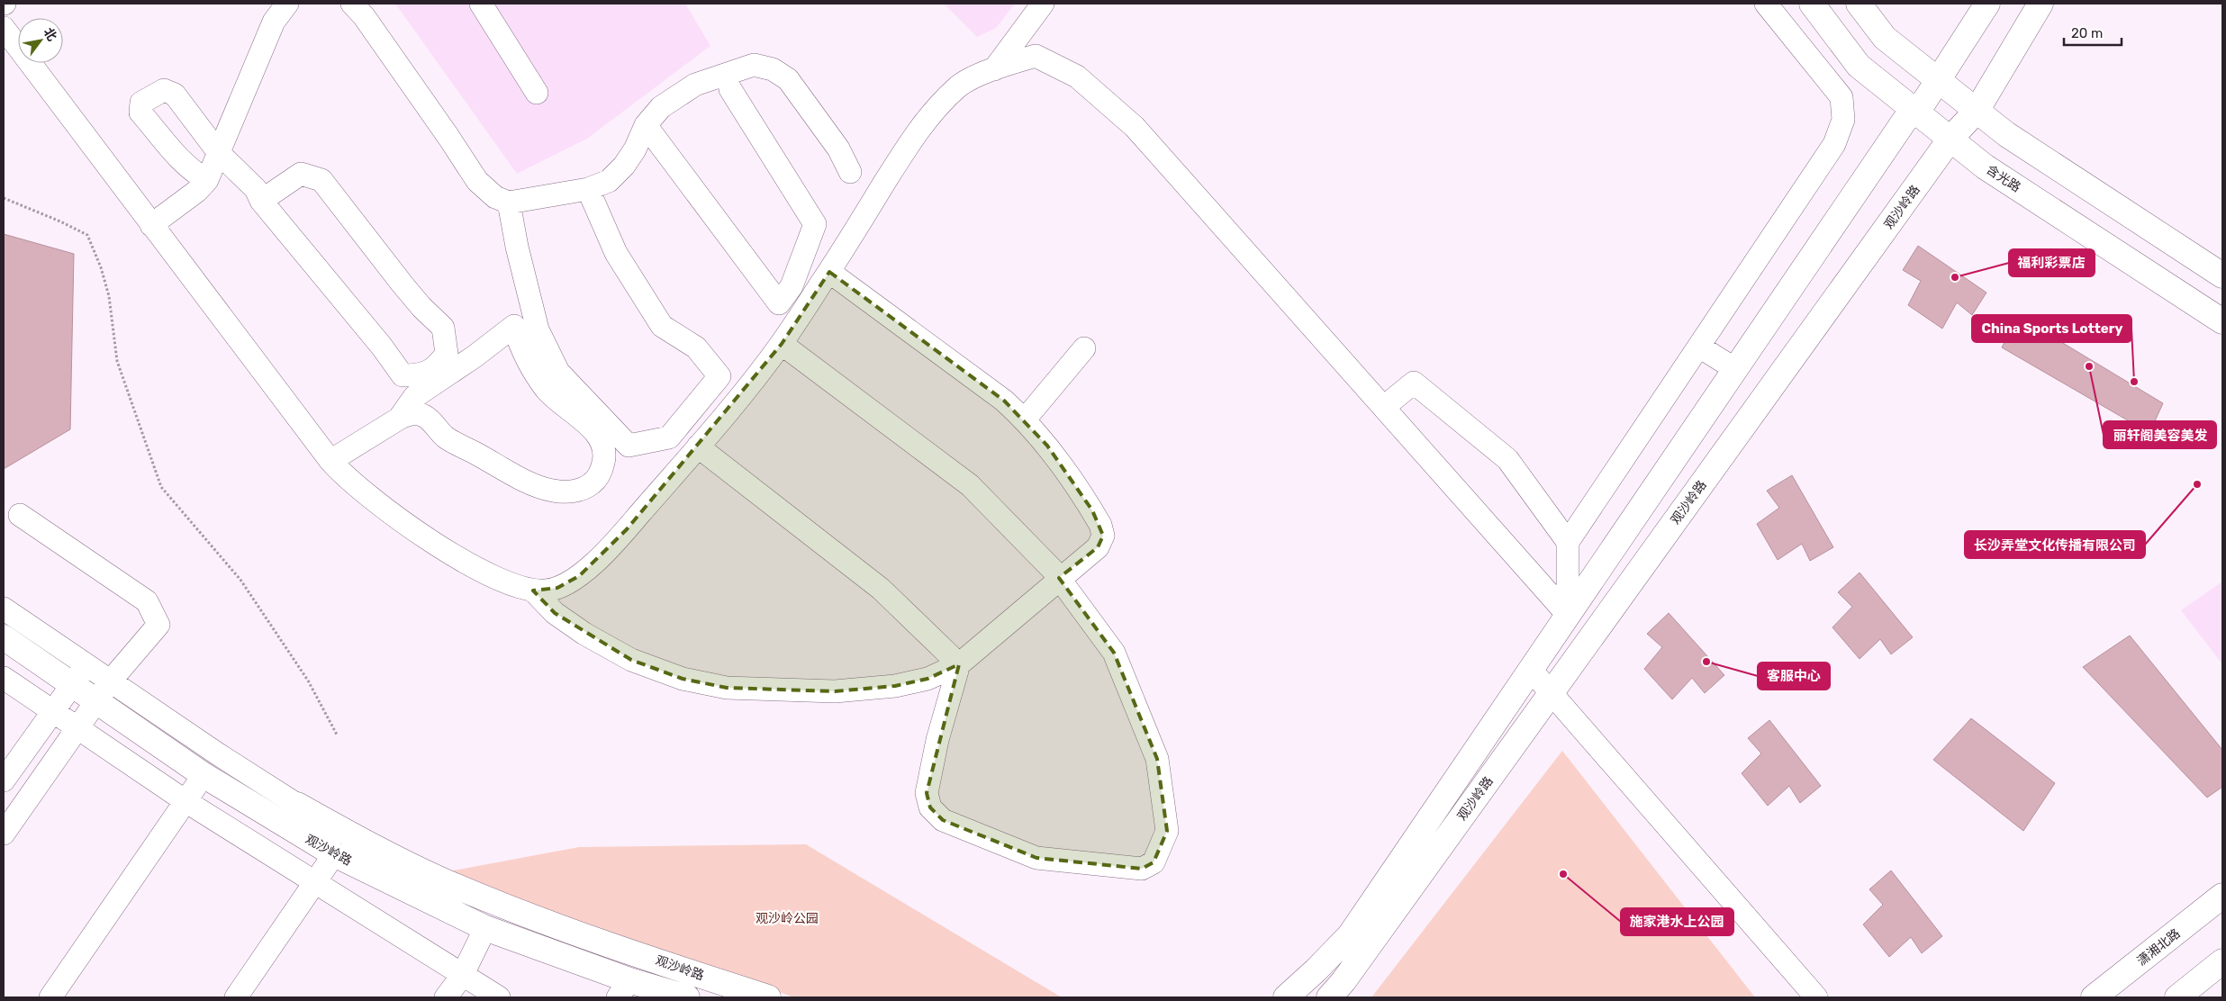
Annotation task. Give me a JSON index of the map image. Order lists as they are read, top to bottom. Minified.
{"streets":{"main road":["含光路","观沙岭路","潇湘北路"]},"crossings":[["含光路","观沙岭路"]],"parks":["观沙岭公园"],"places":["福利彩票店","丽轩阁美容美发","China Sports Lottery","长沙弄堂文化传播有限公司","客服中心","施家港水上公园"],"scale_bar":"20 m","north":"top right"}
